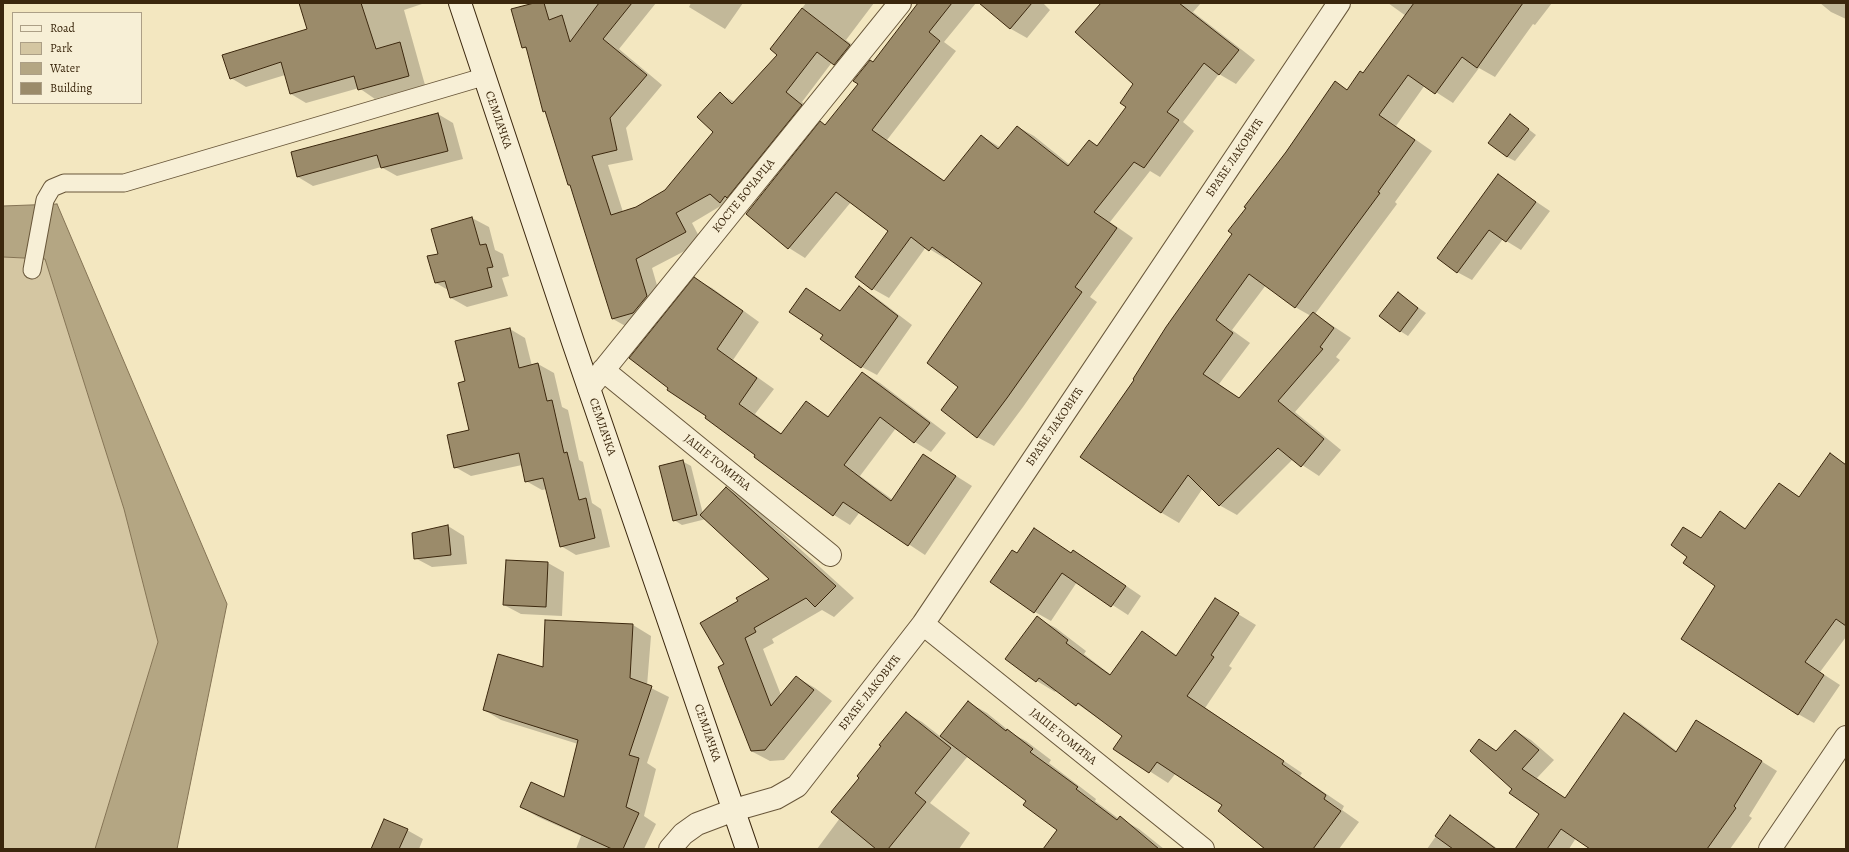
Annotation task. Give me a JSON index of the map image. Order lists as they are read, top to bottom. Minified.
{"streets":{"street":["СЕМЛАЧКА","БРАЋЕ ЛАКОВИЋ","КОСТЕ БОЧАРЦА","ЈАШЕ ТОМИЋА"]},"crossings":[["СЕМЛАЧКА","БРАЋЕ ЛАКОВИЋ"],["СЕМЛАЧКА","КОСТЕ БОЧАРЦА"],["БРАЋЕ ЛАКОВИЋ","ЈАШЕ ТОМИЋА"],["КОСТЕ БОЧАРЦА","ЈАШЕ ТОМИЋА"]],"legend":["Road","Park","Water","Building"]}
